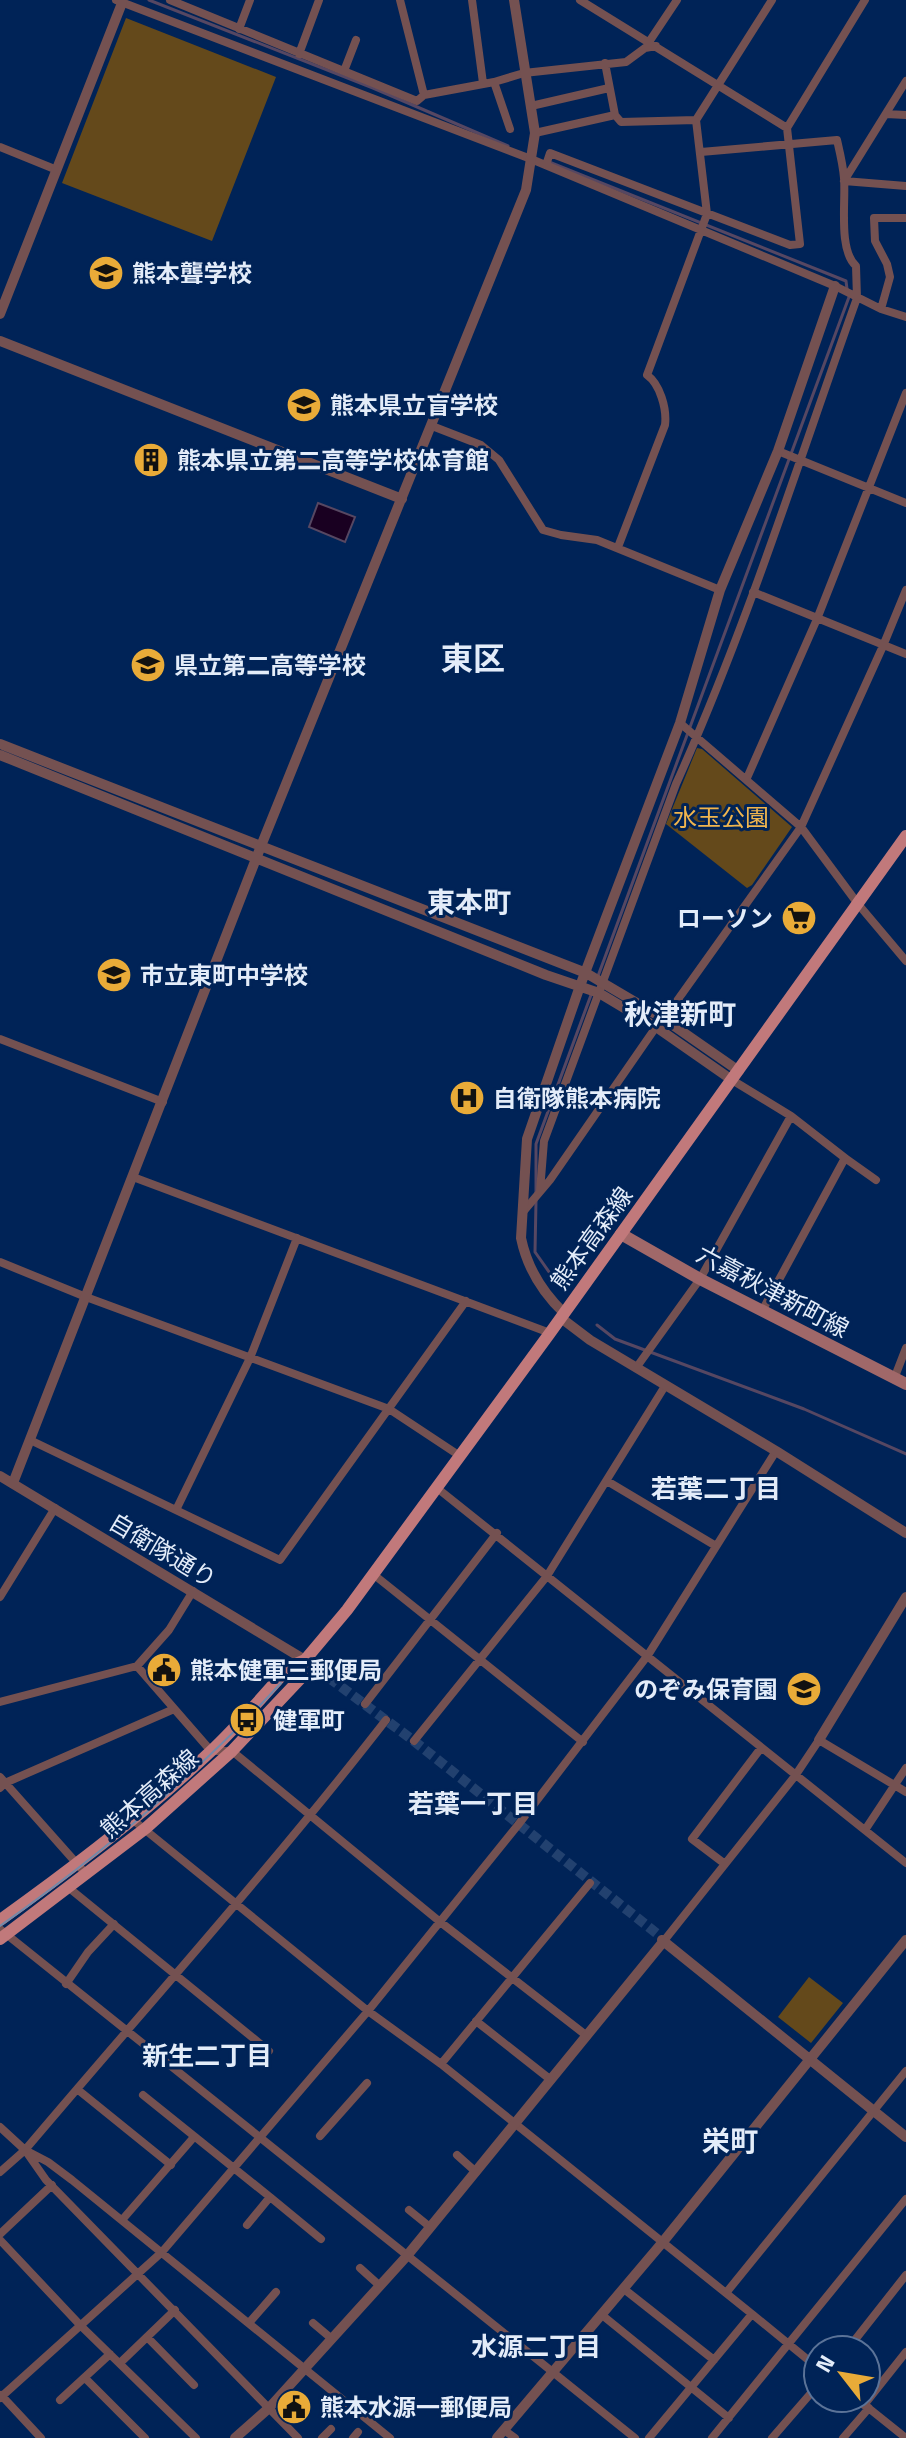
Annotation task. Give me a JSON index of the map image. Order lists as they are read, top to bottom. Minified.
{"streets":{"main road":["熊本高森線","六嘉秋津新町線"],"street":["自衛隊通り"]},"crossings":[["熊本高森線","六嘉秋津新町線"],["熊本高森線","自衛隊通り"]],"districts":["東区","東本町","秋津新町","若葉二丁目","若葉一丁目","新生二丁目","栄町","水源二丁目"],"parks":["水玉公園"],"places":{"school or university":["熊本聾学校","熊本県立盲学校","県立第二高等学校","市立東町中学校","のぞみ保育園"],"building":["熊本県立第二高等学校体育館"],"supermarket":["ローソン"],"hospital":["自衛隊熊本病院"],"public building":["熊本健軍三郵便局","熊本水源一郵便局"],"bus stop":["健軍町"]},"north":"top left"}
